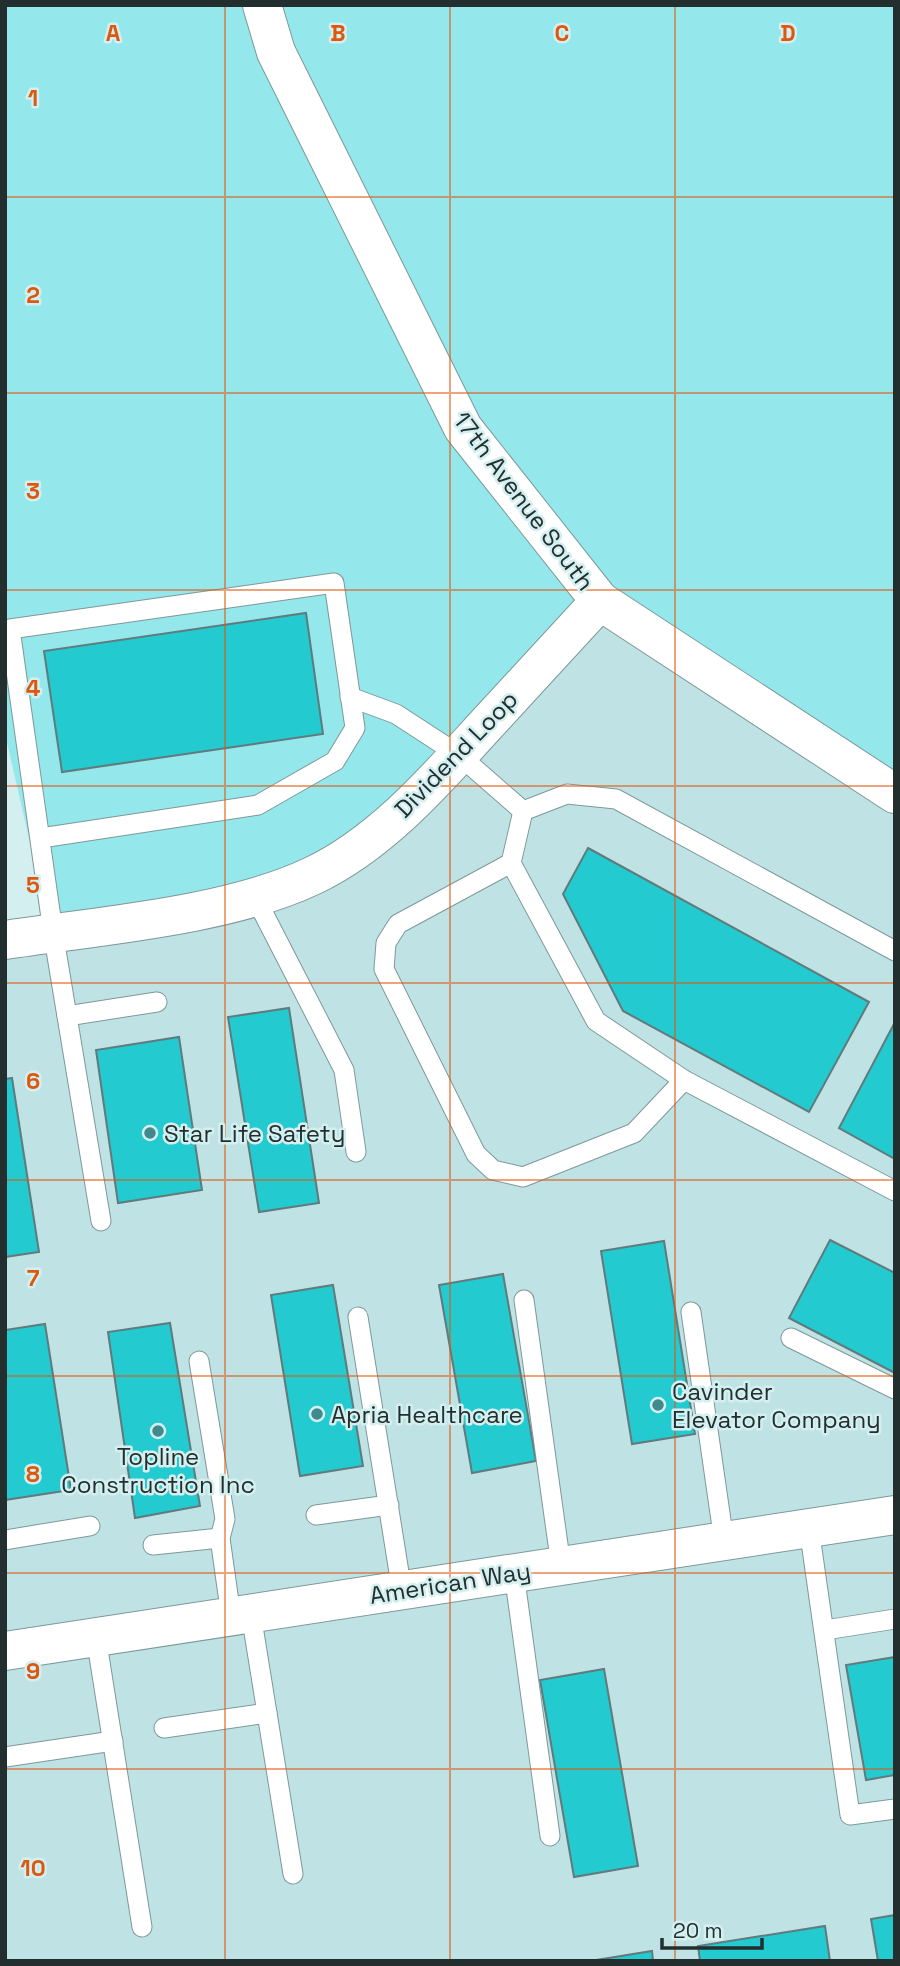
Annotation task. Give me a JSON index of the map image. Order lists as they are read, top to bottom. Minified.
{"streets":{"street":["17th Avenue South","Dividend Loop","American Way"]},"crossings":[["17th Avenue South","Dividend Loop"]],"places":["Star Life Safety","Cavinder Elevator Company","Apria Healthcare","Topline Construction Inc"],"scale_bar":"20 m","grid":{"columns":["A","B","C","D"],"rows":["1","2","3","4","5","6","7","8","9","10"]}}
